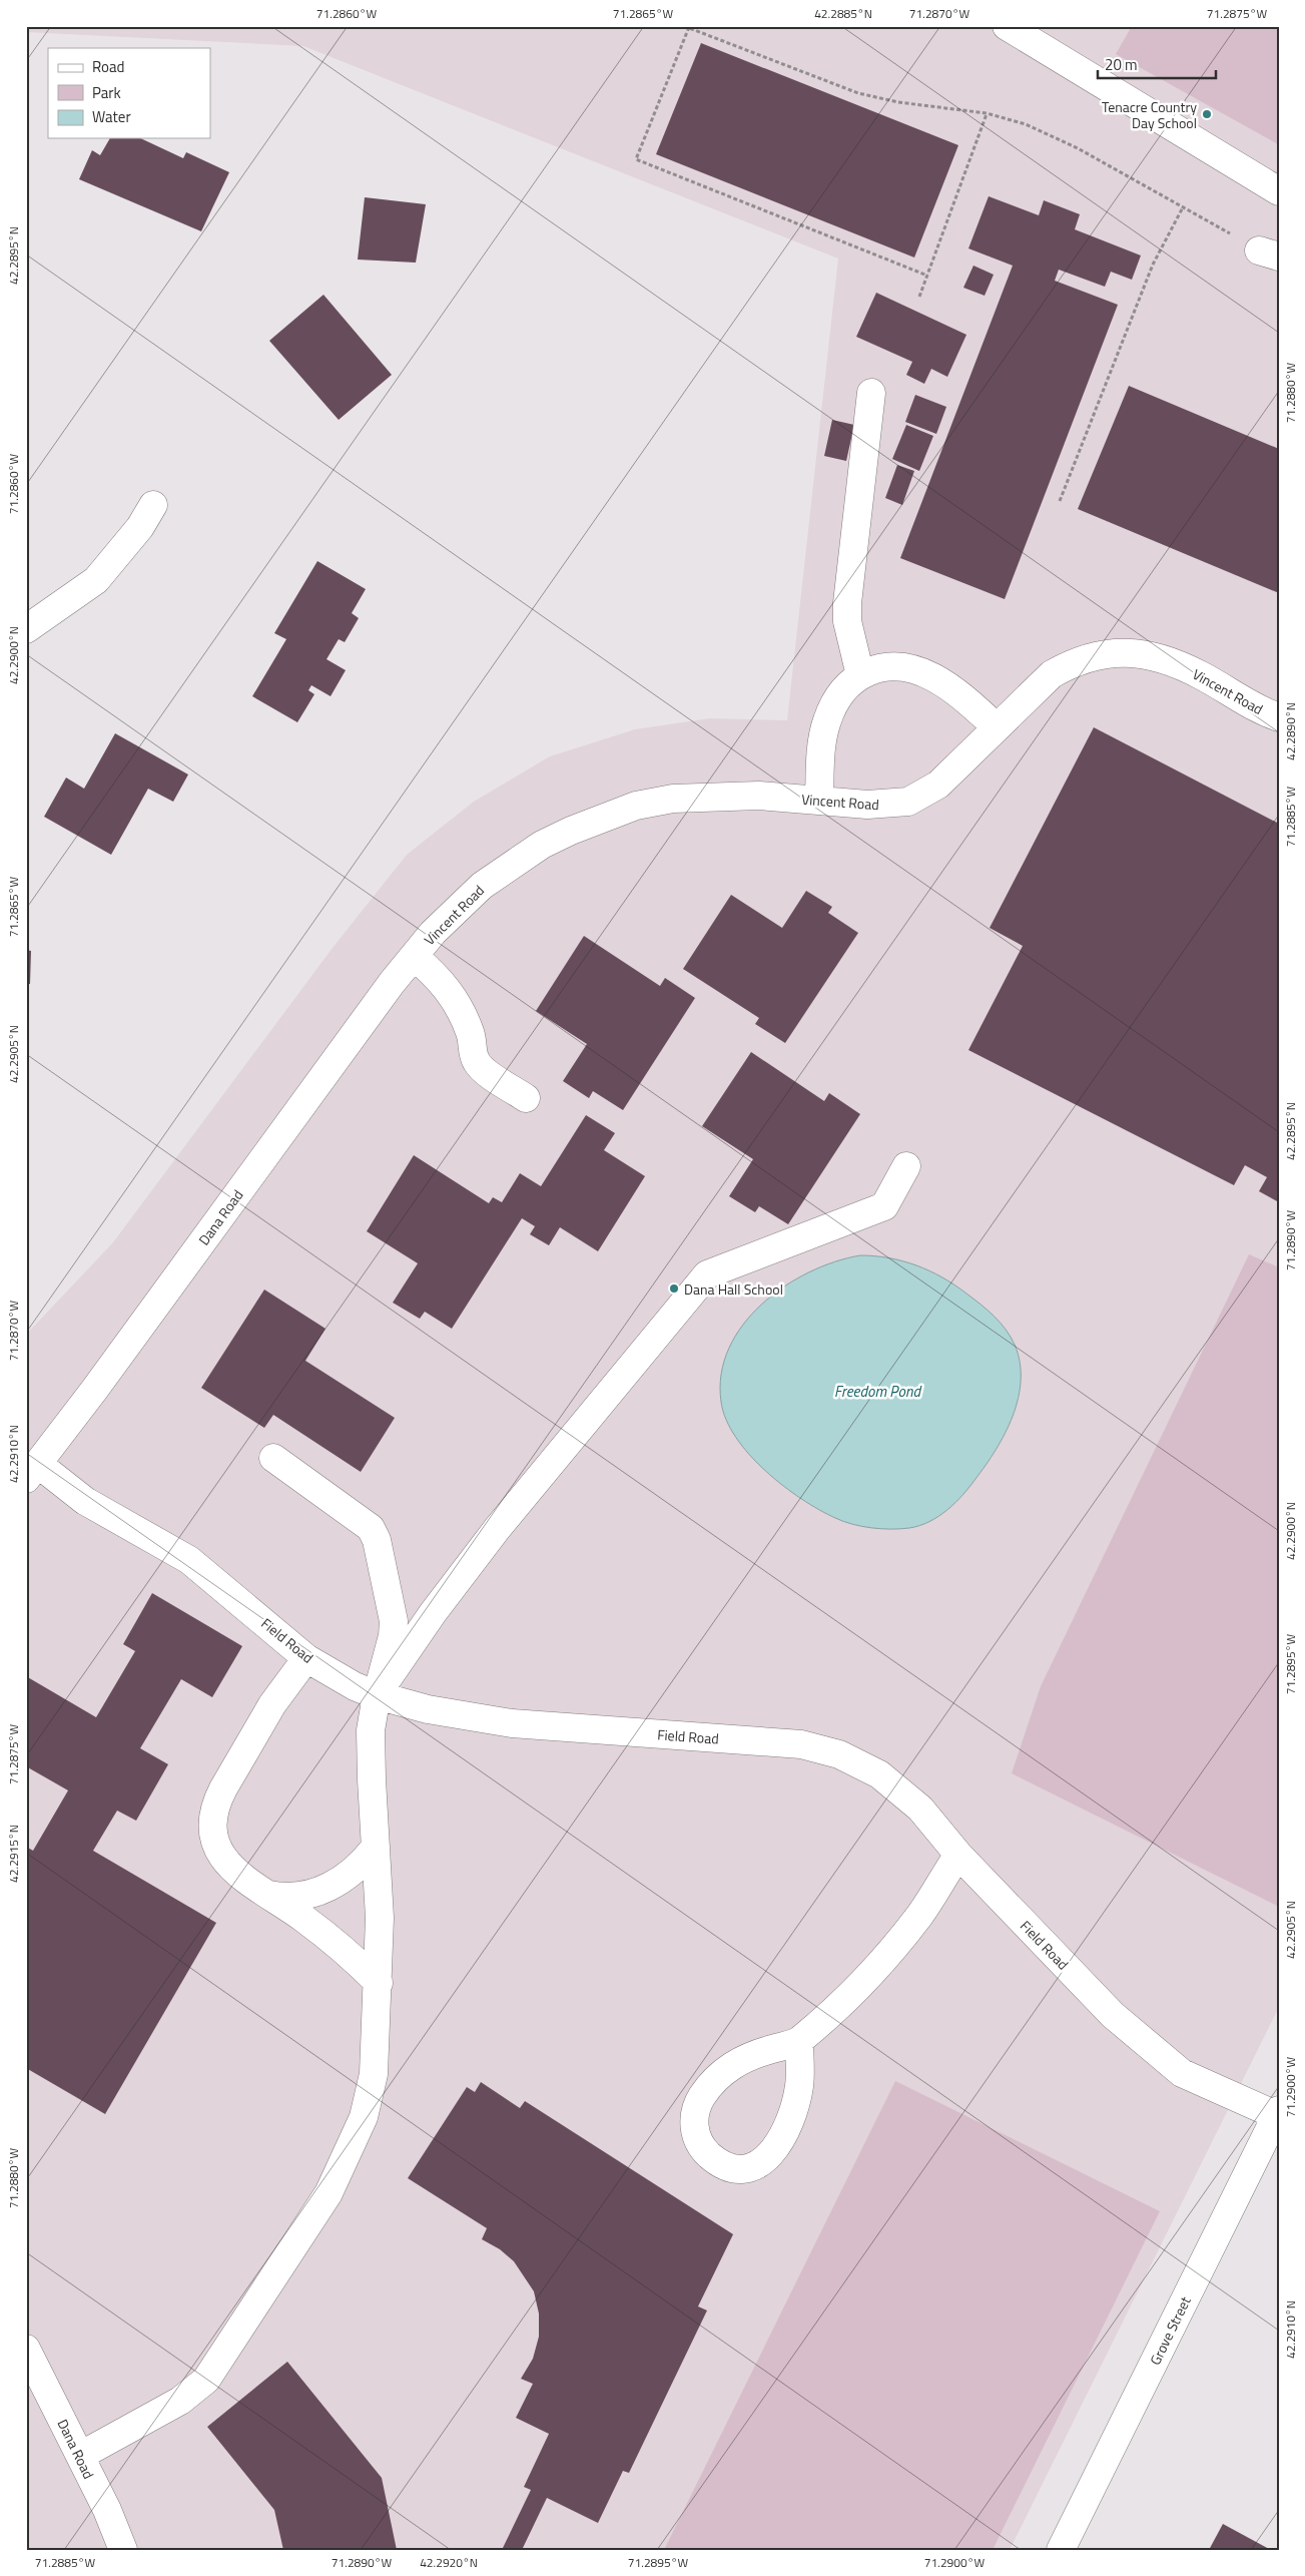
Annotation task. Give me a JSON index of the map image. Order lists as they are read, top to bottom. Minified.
{"streets":{"street":["Vincent Road","Dana Road","Field Road","Grove Street"]},"crossings":[["Vincent Road","Dana Road"],["Dana Road","Field Road"],["Field Road","Grove Street"]],"water":["Freedom Pond"],"places":["Tenacre Country Day School","Dana Hall School"],"legend":["Road","Park","Water"],"scale_bar":"20 m","coordinates":["71.2860°W","71.2865°W","42.2885°N","71.2870°W","71.2875°W","42.2895°N","71.2880°W","42.2900°N","42.2890°N","71.2885°W","42.2905°N","71.2890°W","42.2910°N","71.2895°W","42.2915°N","71.2900°W","42.2920°N"]}
